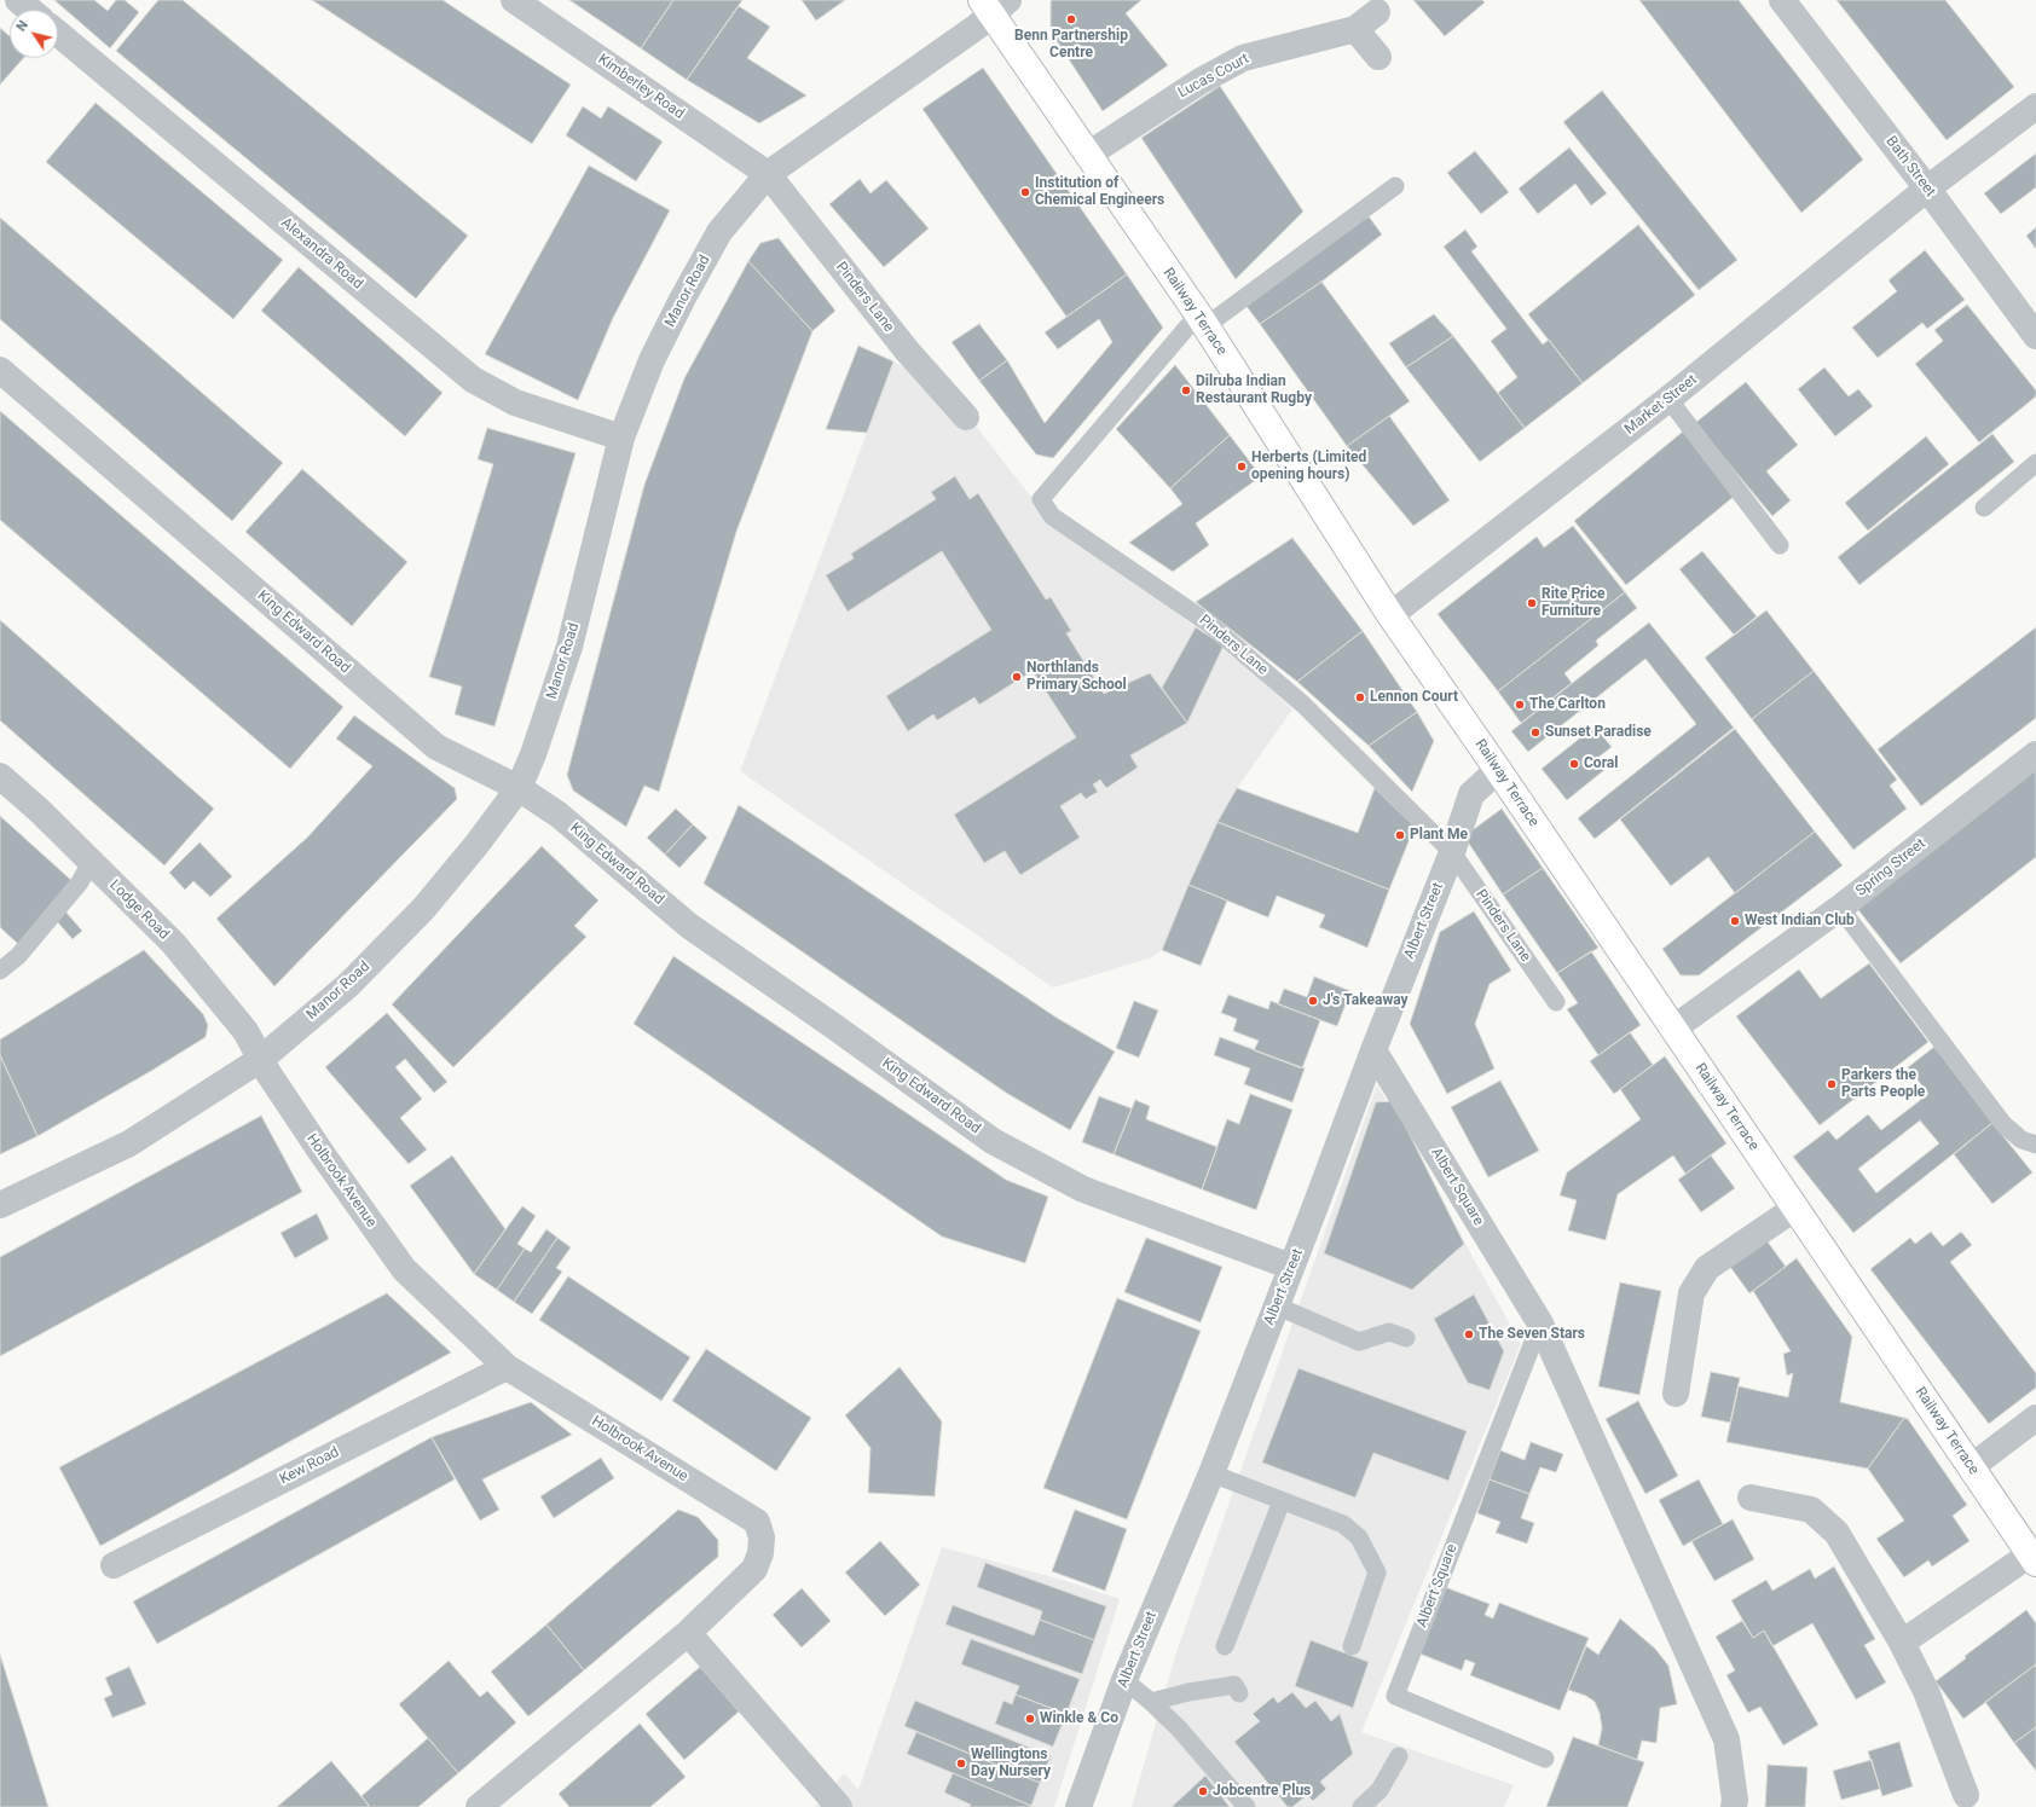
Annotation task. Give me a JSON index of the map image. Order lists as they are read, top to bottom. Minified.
{"streets":{"street":["Lucas Court","Kimberley Road","Bath Street","Alexandra Road","Manor Road","Pinders Lane","Railway Terrace","Market Street","King Edward Road","Spring Street","Lodge Road","Albert Street","Holbrook Avenue","Albert Square","Kew Road"]},"crossings":[["Lucas Court","Railway Terrace"],["Kimberley Road","Manor Road"],["Kimberley Road","Pinders Lane"],["Bath Street","Market Street"],["Alexandra Road","Manor Road"],["Manor Road","Pinders Lane"],["Manor Road","Railway Terrace"],["Manor Road","King Edward Road"],["Manor Road","Lodge Road"],["Manor Road","Holbrook Avenue"],["Pinders Lane","Railway Terrace"],["Pinders Lane","Albert Street"],["Railway Terrace","Market Street"],["Railway Terrace","Spring Street"],["Railway Terrace","Albert Street"],["King Edward Road","Albert Street"],["Lodge Road","Holbrook Avenue"],["Albert Street","Albert Square"],["Holbrook Avenue","Kew Road"]],"places":["Benn Partnership Centre","Institution of Chemical Engineers","Dilruba Indian Restaurant Rugby","Herberts (Limited opening hours)","Rite Price Furniture","Northlands Primary School","Lennon Court","The Carlton","Sunset Paradise","Coral","Plant Me","West Indian Club","J's Takeaway","Parkers the Parts People","The Seven Stars","Winkle & Co","Wellingtons Day Nursery","Jobcentre Plus"],"north":"top left"}
